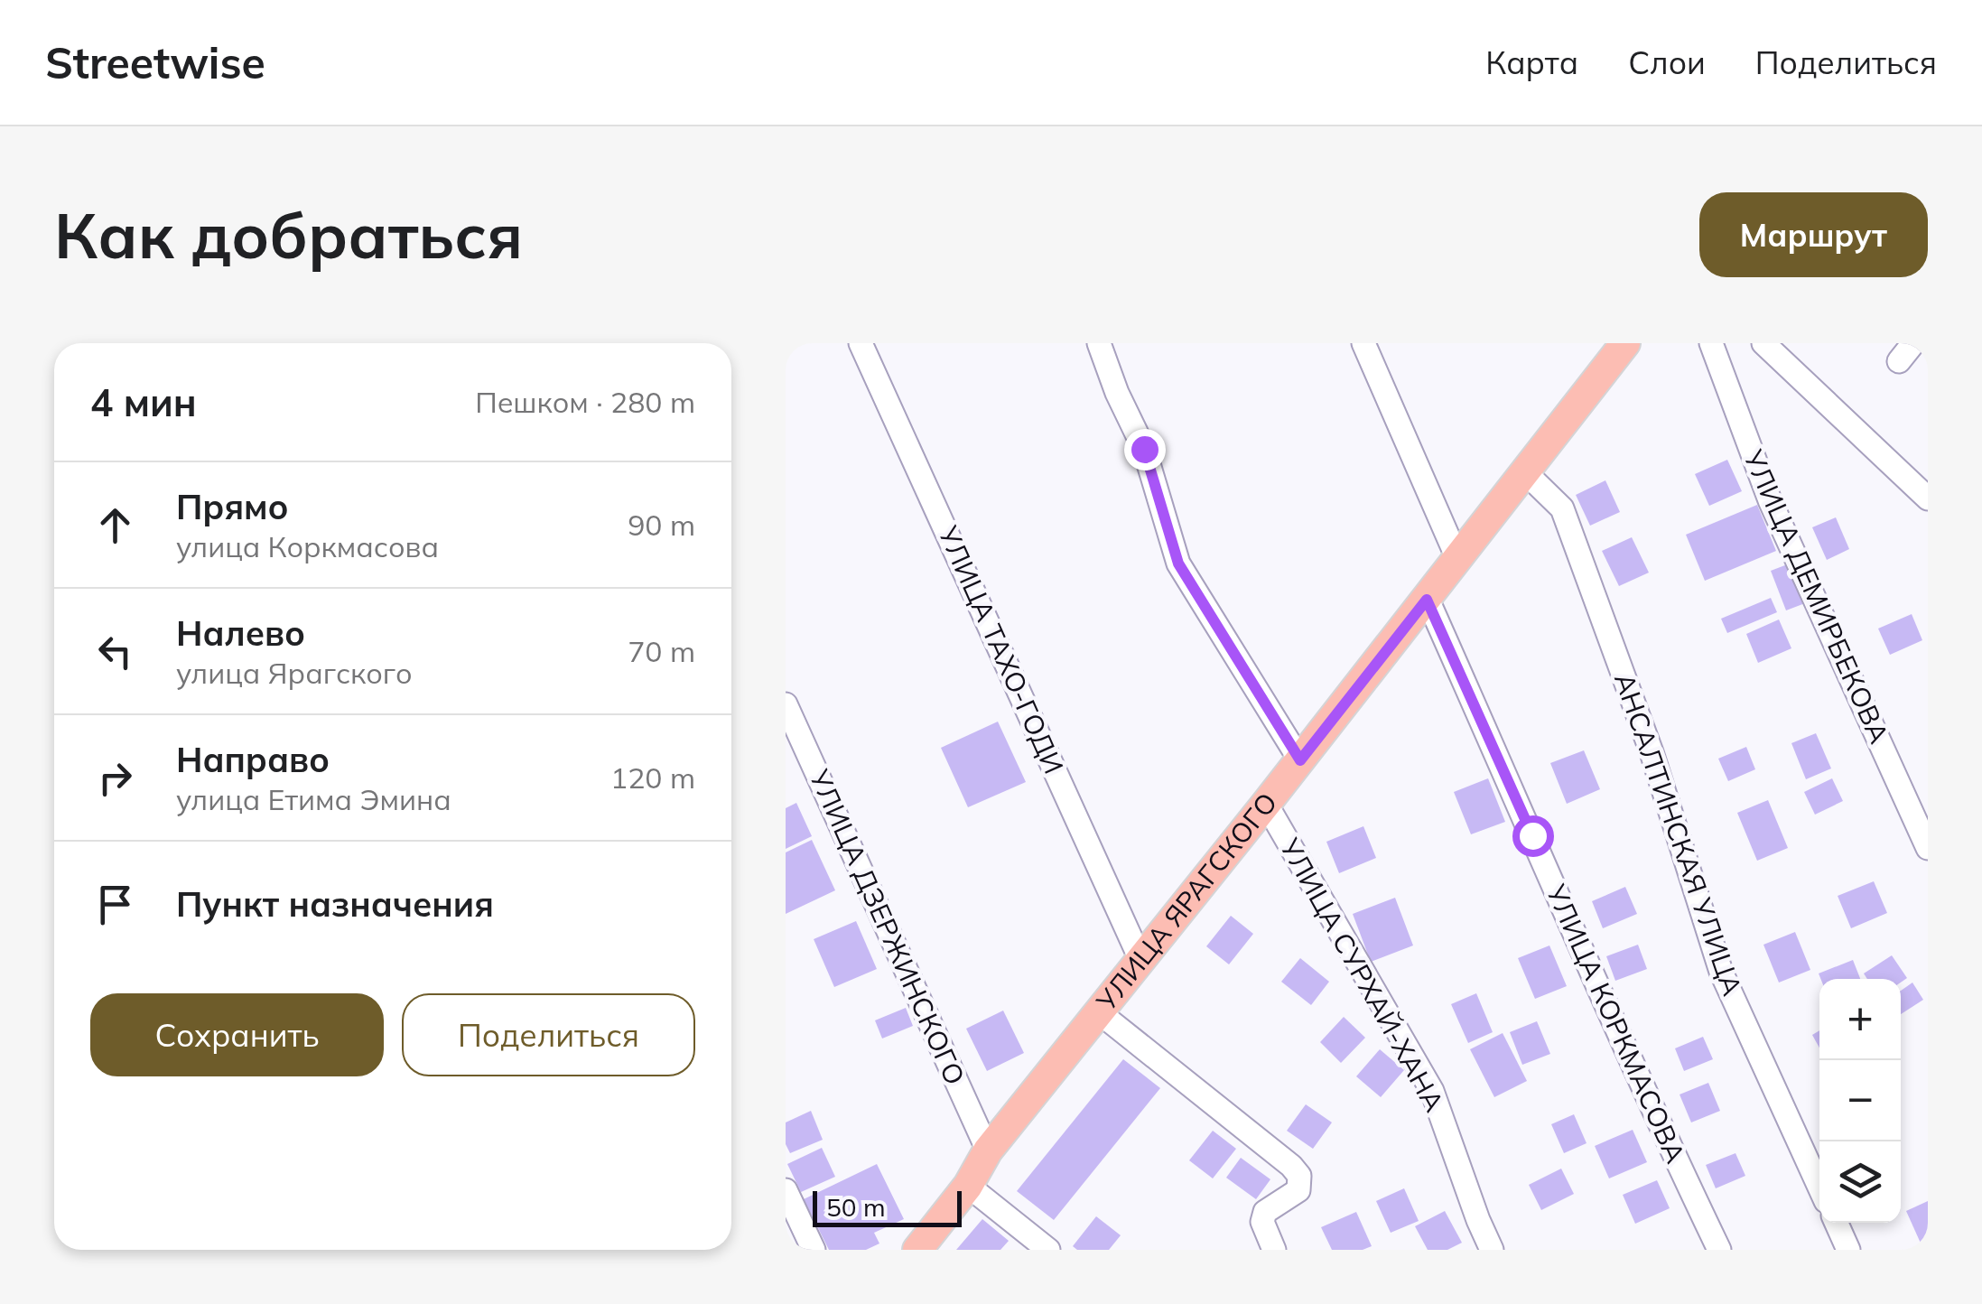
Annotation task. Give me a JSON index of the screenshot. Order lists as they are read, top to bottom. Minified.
{"streets":{"main road":["УЛИЦА ЯРАГСКОГО"],"street":["УЛИЦА ДЕМИРБЕКОВА","УЛИЦА ТАХО-ГОДИ","АНСАЛТИНСКАЯ УЛИЦА","УЛИЦА ДЗЕРЖИНСКОГО","УЛИЦА СУРХАЙ-ХАНА","УЛИЦА КОРКМАСОВА"]},"crossings":[["УЛИЦА ТАХО-ГОДИ","УЛИЦА ЯРАГСКОГО"],["АНСАЛТИНСКАЯ УЛИЦА","УЛИЦА ЯРАГСКОГО"],["УЛИЦА ЯРАГСКОГО","УЛИЦА ДЗЕРЖИНСКОГО"],["УЛИЦА ЯРАГСКОГО","УЛИЦА СУРХАЙ-ХАНА"],["УЛИЦА ЯРАГСКОГО","УЛИЦА КОРКМАСОВА"]],"scale_bar":"50 m","page":{"header":"Streetwise","nav":["Карта","Слои","Поделиться"],"buttons":["Маршрут",["Сохранить","Поделиться"]],"title":"Как добраться","heading":["4 мин","Пешком · 280 m"],"list":[["Прямо","улица Коркмасова","90 m"],["Налево","улица Ярагского","70 m"],["Направо","улица Етима Эмина","120 m"],"Пункт назначения"],"map_buttons":["+","−"],"scale":"50 m"}}
